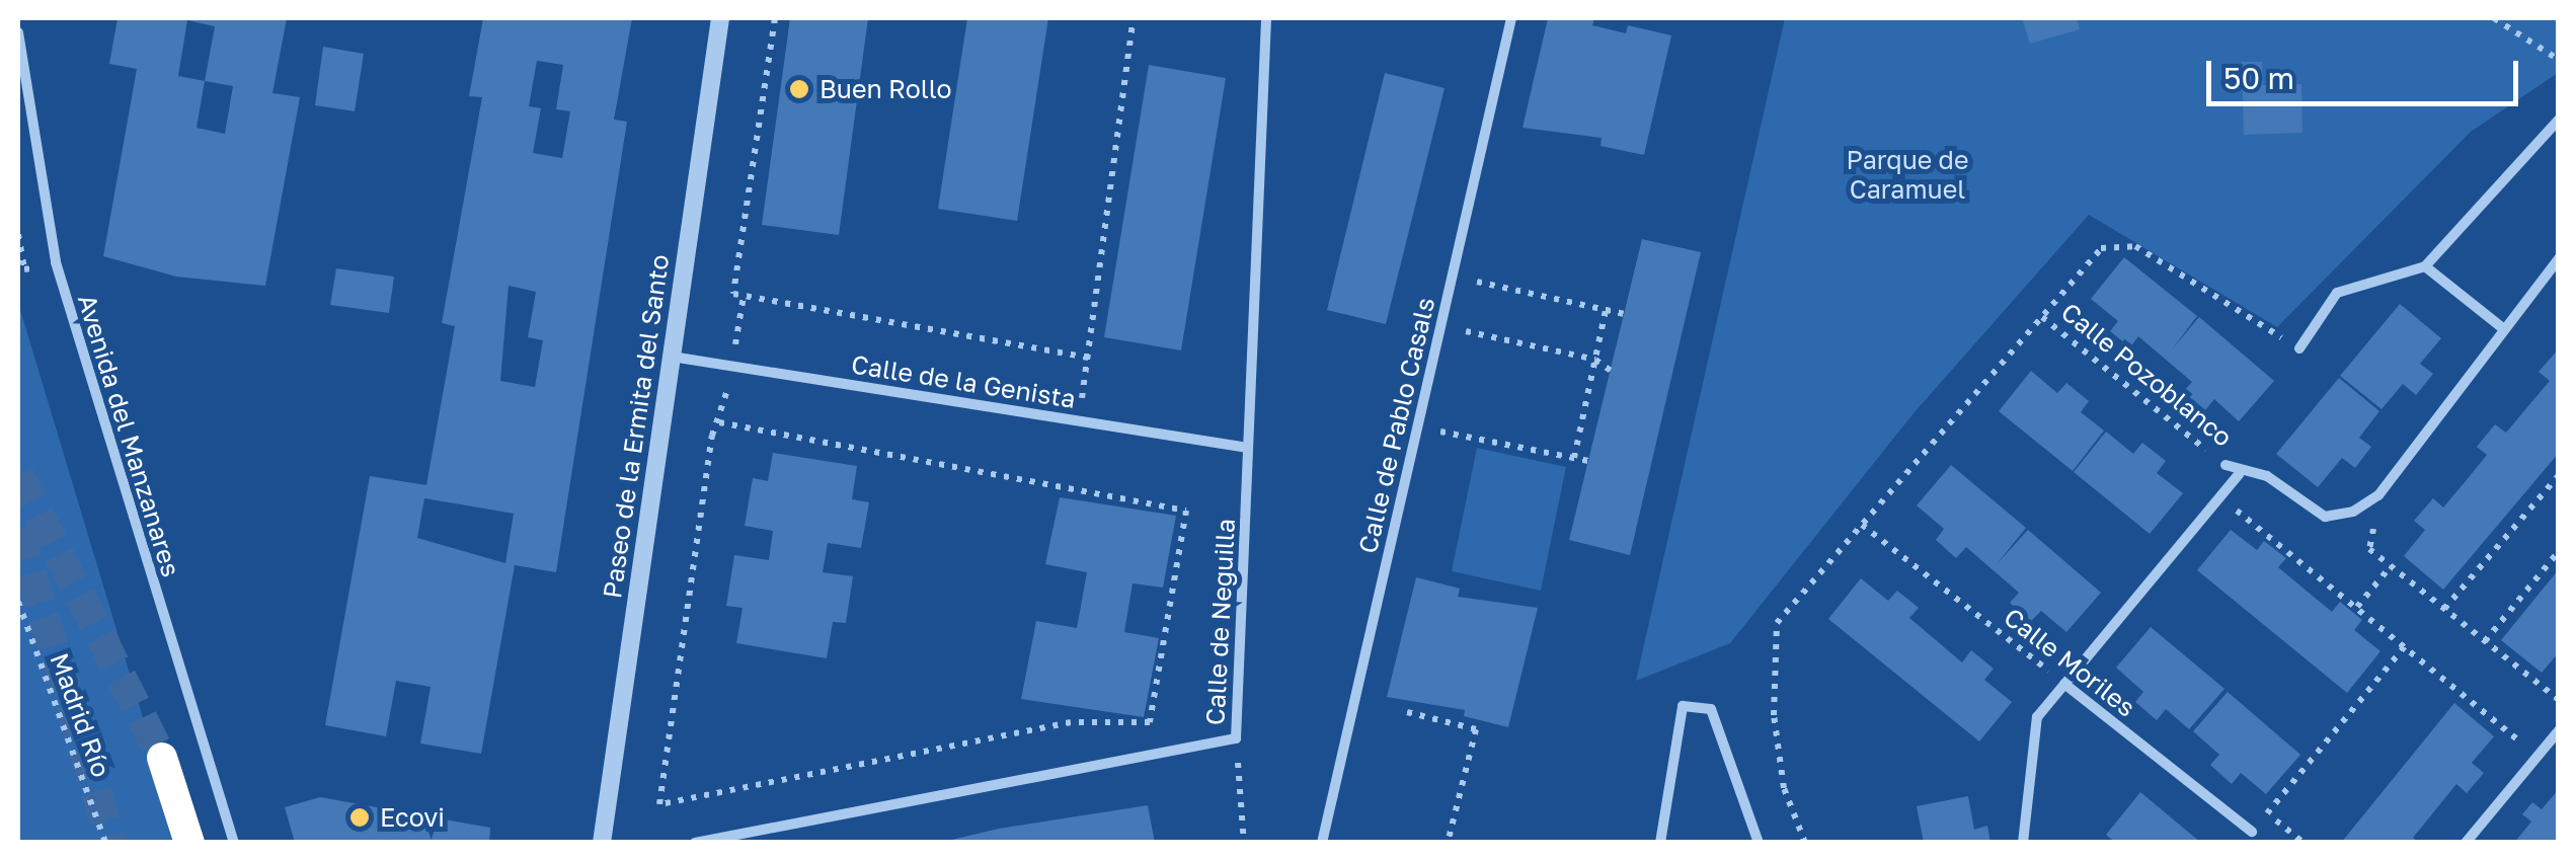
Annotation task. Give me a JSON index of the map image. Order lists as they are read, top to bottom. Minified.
{"streets":{"street":["Calle de la Genista","Calle de Pablo Casals","Paseo de la Ermita del Santo","Avenida del Manzanares","Calle de Neguilla","Calle Moriles"],"path":["Calle Pozoblanco","Madrid Río"]},"crossings":[["Calle de la Genista","Paseo de la Ermita del Santo"],["Calle de la Genista","Calle de Neguilla"]],"parks":["Parque de Caramuel"],"places":["Buen Rollo","Ecovi"],"scale_bar":"50 m"}
